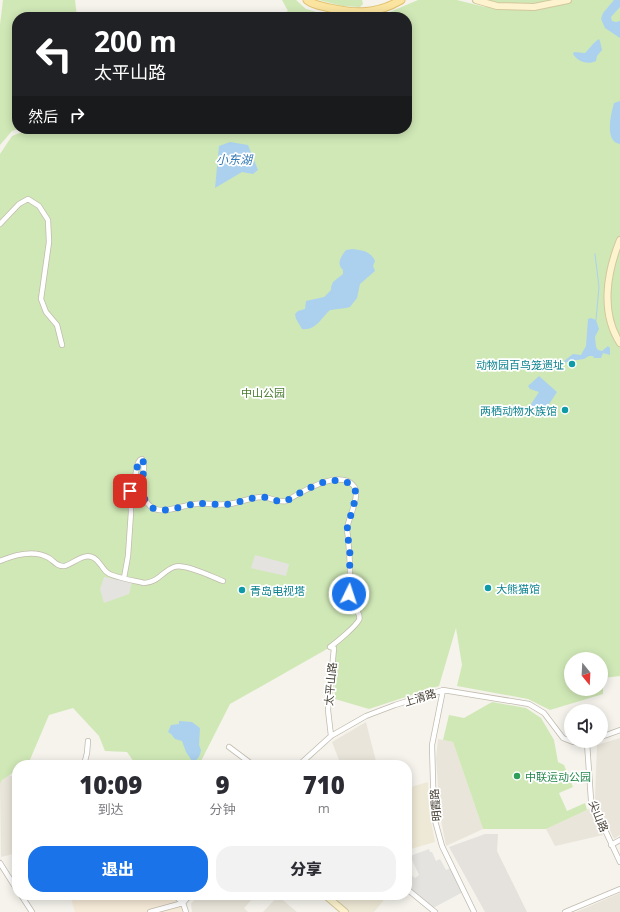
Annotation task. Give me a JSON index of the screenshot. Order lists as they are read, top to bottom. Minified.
{"streets":{"street":["太平山路","上清路","明霞路","尖山路"]},"crossings":[["太平山路","上清路"],["上清路","明霞路"]],"water":["小东湖"],"parks":["中山公园"],"places":["动物园百鸟笼遗址","两栖动物水族馆","大熊猫馆","青岛电视塔","中联运动公园"],"north":"bottom","page":{"turn":["200 m","太平山路"],"then":"然后","eta":["10:09","到达","9","分钟","710","m"],"buttons":["退出","分享"]}}
